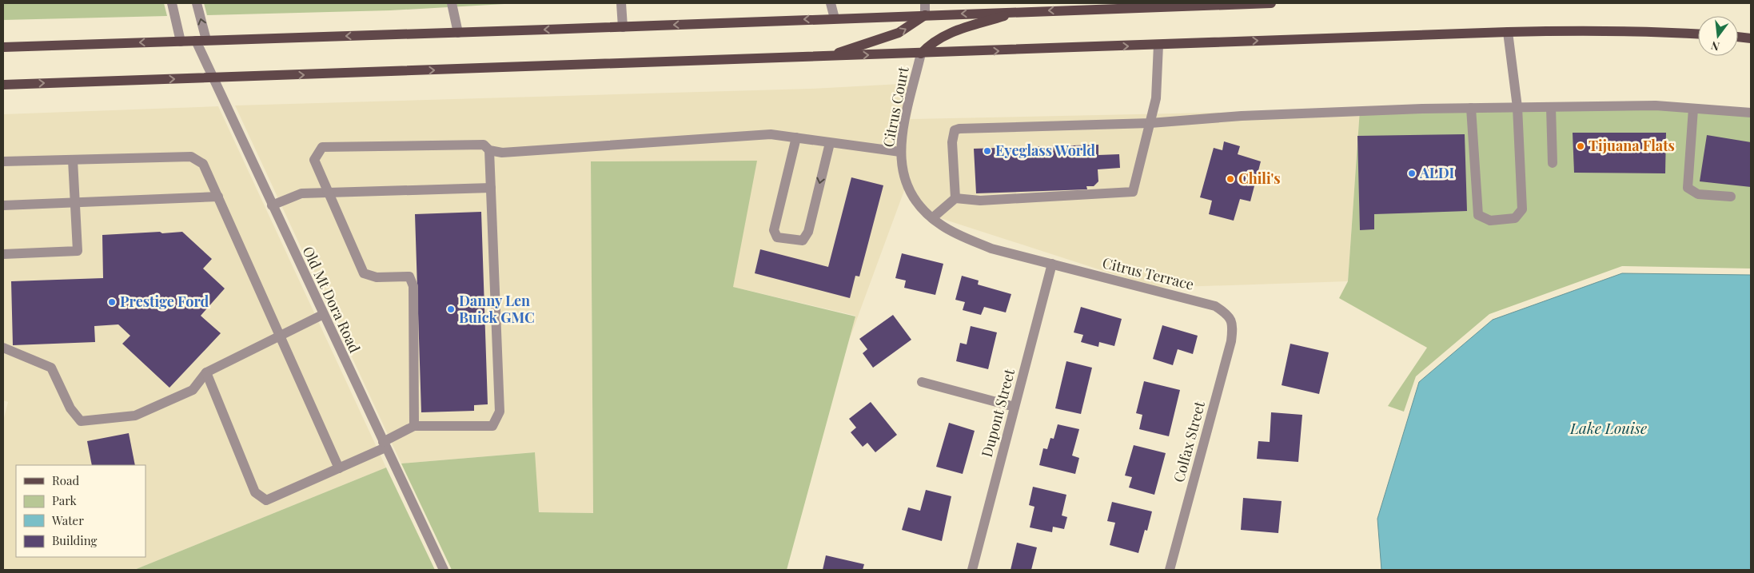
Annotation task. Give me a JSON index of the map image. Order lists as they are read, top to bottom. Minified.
{"streets":{"street":["Citrus Court","Citrus Terrace","Old Mt Dora Road","Dupont Street","Colfax Street"]},"crossings":[["Citrus Court","Citrus Terrace"],["Citrus Court","Dupont Street"],["Citrus Terrace","Dupont Street"],["Citrus Terrace","Colfax Street"]],"water":["Lake Louise"],"places":["Tijuana Flats","Eyeglass World","ALDI","Chili's","Prestige Ford","Danny Len Buick GMC"],"legend":["Road","Park","Water","Building"],"north":"bottom"}
